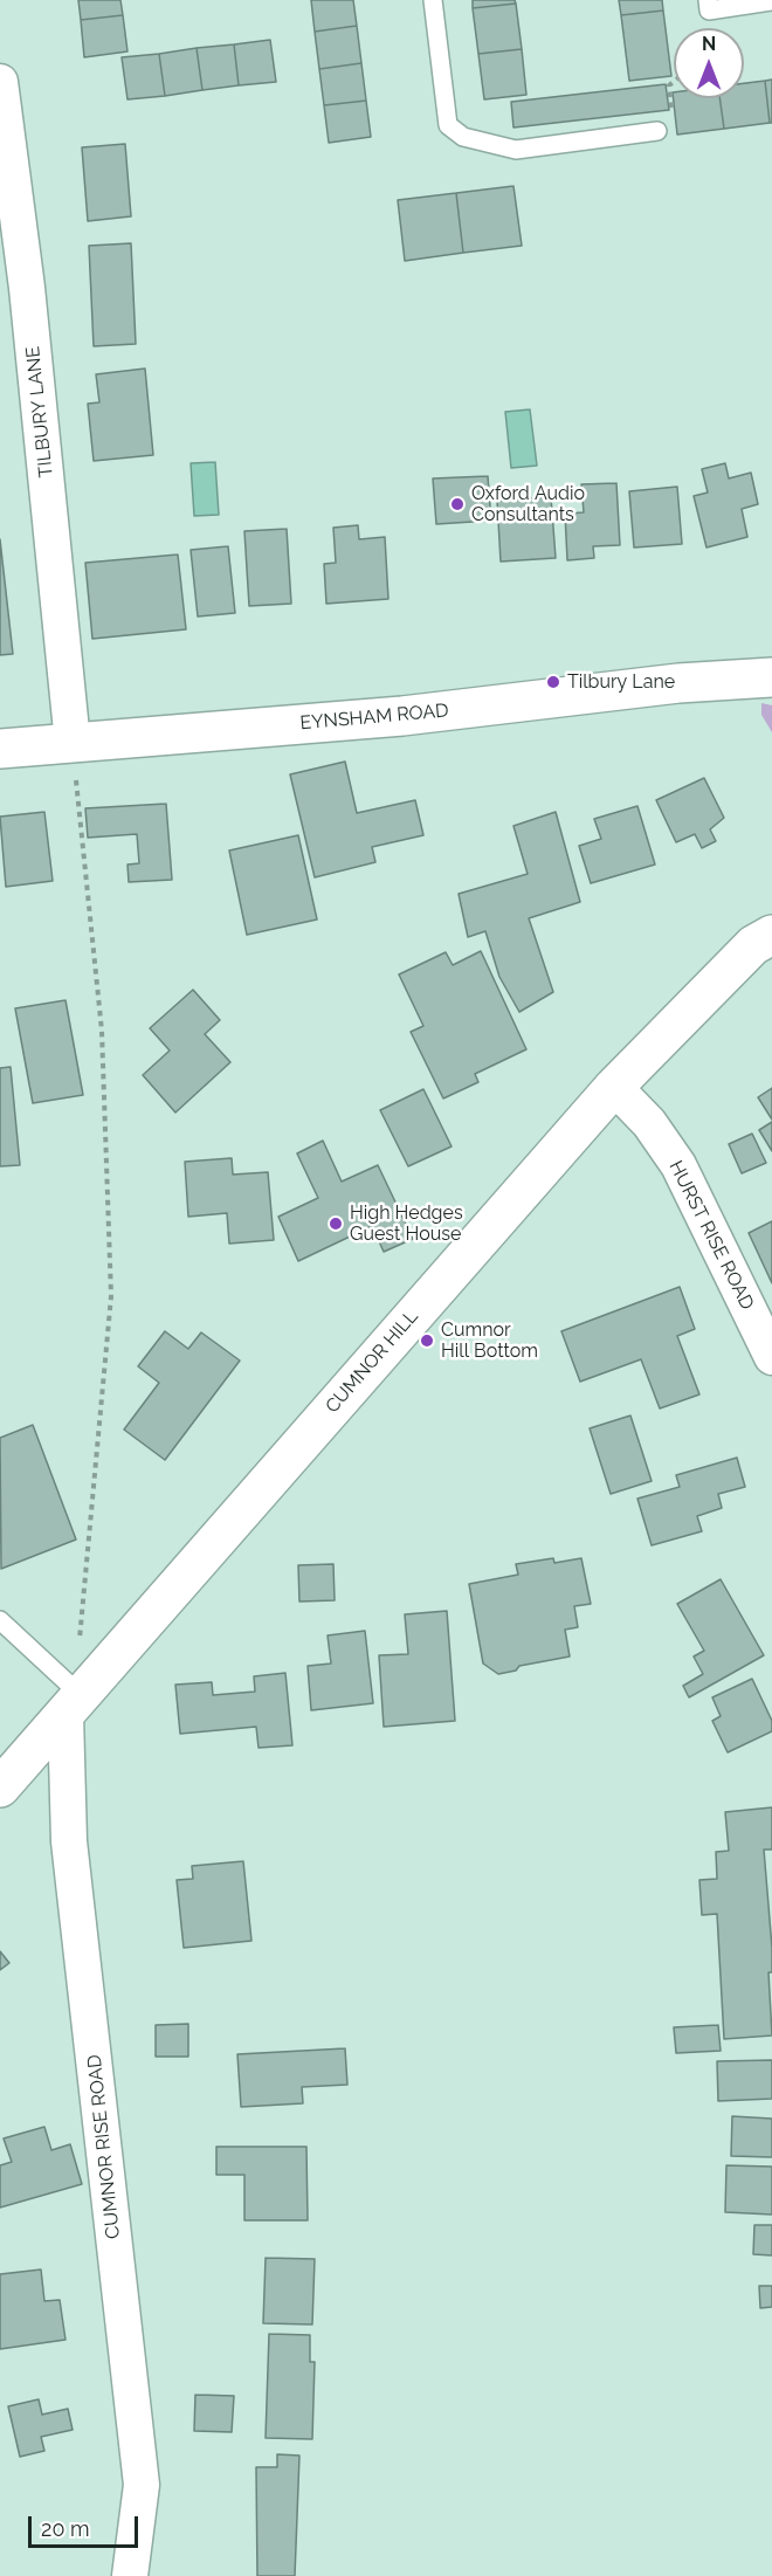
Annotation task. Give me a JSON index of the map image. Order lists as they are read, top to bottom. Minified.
{"streets":{"street":["TILBURY LANE","EYNSHAM ROAD","HURST RISE ROAD","CUMNOR HILL","CUMNOR RISE ROAD"]},"crossings":[["TILBURY LANE","EYNSHAM ROAD"],["HURST RISE ROAD","CUMNOR HILL"],["CUMNOR HILL","CUMNOR RISE ROAD"]],"places":["Oxford Audio Consultants","Tilbury Lane","High Hedges Guest House","Cumnor Hill Bottom"],"scale_bar":"20 m","north":"top"}
